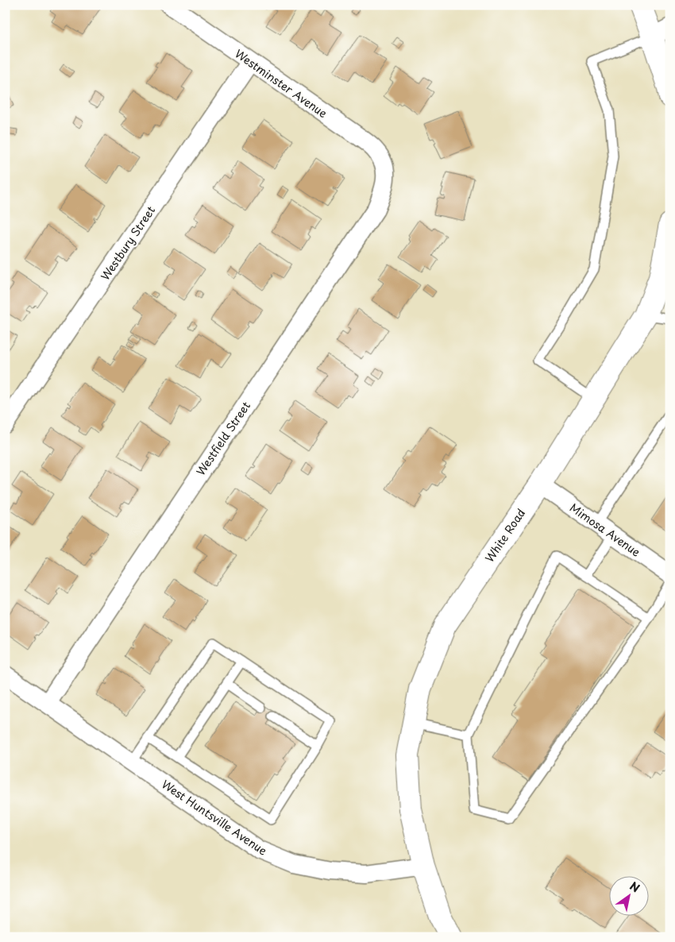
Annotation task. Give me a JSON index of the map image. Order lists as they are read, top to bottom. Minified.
{"streets":{"main road":["White Road"],"street":["Westminster Avenue","Westbury Street","Westfield Street","Mimosa Avenue","West Huntsville Avenue"]},"crossings":[["Westminster Avenue","Westbury Street"],["Westminster Avenue","Westfield Street"],["Westfield Street","West Huntsville Avenue"],["Mimosa Avenue","White Road"],["White Road","West Huntsville Avenue"]],"north":"top right"}
